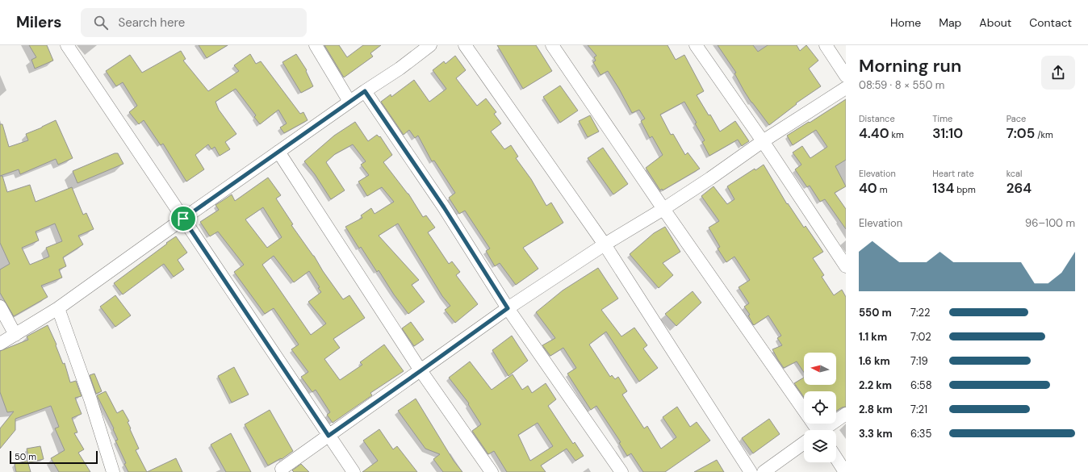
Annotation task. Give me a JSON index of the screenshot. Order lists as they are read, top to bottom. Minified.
{"scale_bar":"50 m","north":"left","page":{"header":"Milers","search":"Search here","nav":["Home","Map","About","Contact"],"heading":["Morning run","08:59 · 8 × 550 m"],"stats":[["Distance","4.40 km"],["Time","31:10"],["Pace","7:05 /km"],["Elevation","40 m"],["Heart rate","134 bpm"],["kcal","264"]],"chart":["Elevation","96–100 m"],"list":[{"name":"550 m","note":"7:22"},{"name":"1.1 km","note":"7:02"},{"name":"1.6 km","note":"7:19"},{"name":"2.2 km","note":"6:58"},{"name":"2.8 km","note":"7:21"},{"name":"3.3 km","note":"6:35"}],"scale":"50 m"}}
